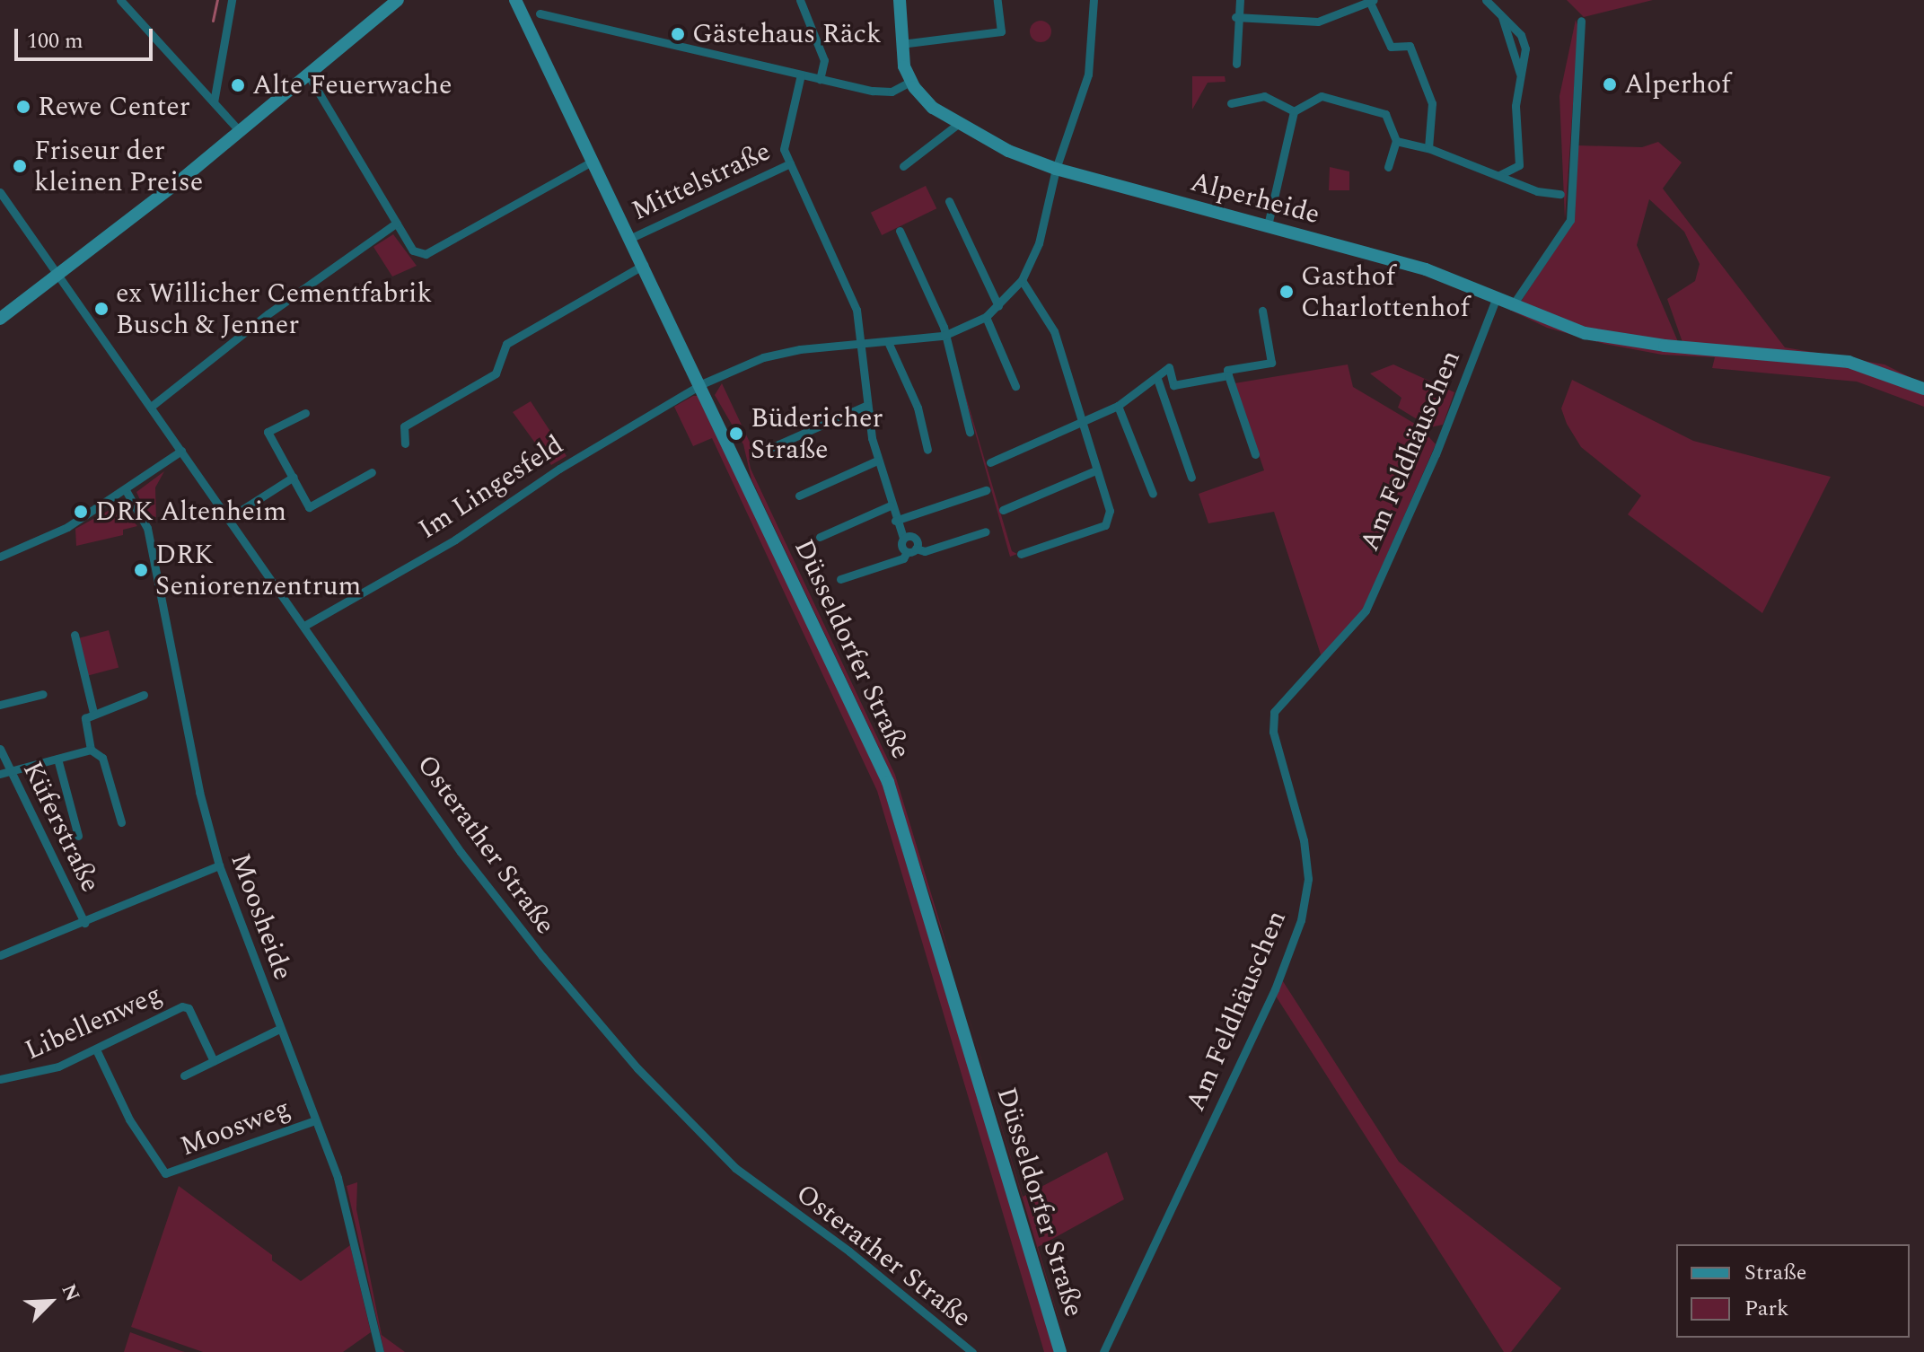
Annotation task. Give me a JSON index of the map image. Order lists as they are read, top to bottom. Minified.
{"streets":{"street":["Mittelstraße","Alperheide","Am Feldhäuschen","Im Lingesfeld","Düsseldorfer Straße","Küferstraße","Osterather Straße","Moosheide","Libellenweg","Moosweg"]},"crossings":[["Mittelstraße","Düsseldorfer Straße"],["Alperheide","Am Feldhäuschen"],["Im Lingesfeld","Düsseldorfer Straße"],["Im Lingesfeld","Osterather Straße"],["Moosheide","Moosweg"],["Libellenweg","Moosweg"]],"places":["Gästehaus Räck","Alperhof","Alte Feuerwache","Rewe Center","Friseur der kleinen Preise","Gasthof Charlottenhof","ex Willicher Cementfabrik Busch & Jenner","Büdericher Straße","DRK Altenheim","DRK Seniorenzentrum"],"legend":["Straße","Park"],"scale_bar":"100 m","north":"top right"}
